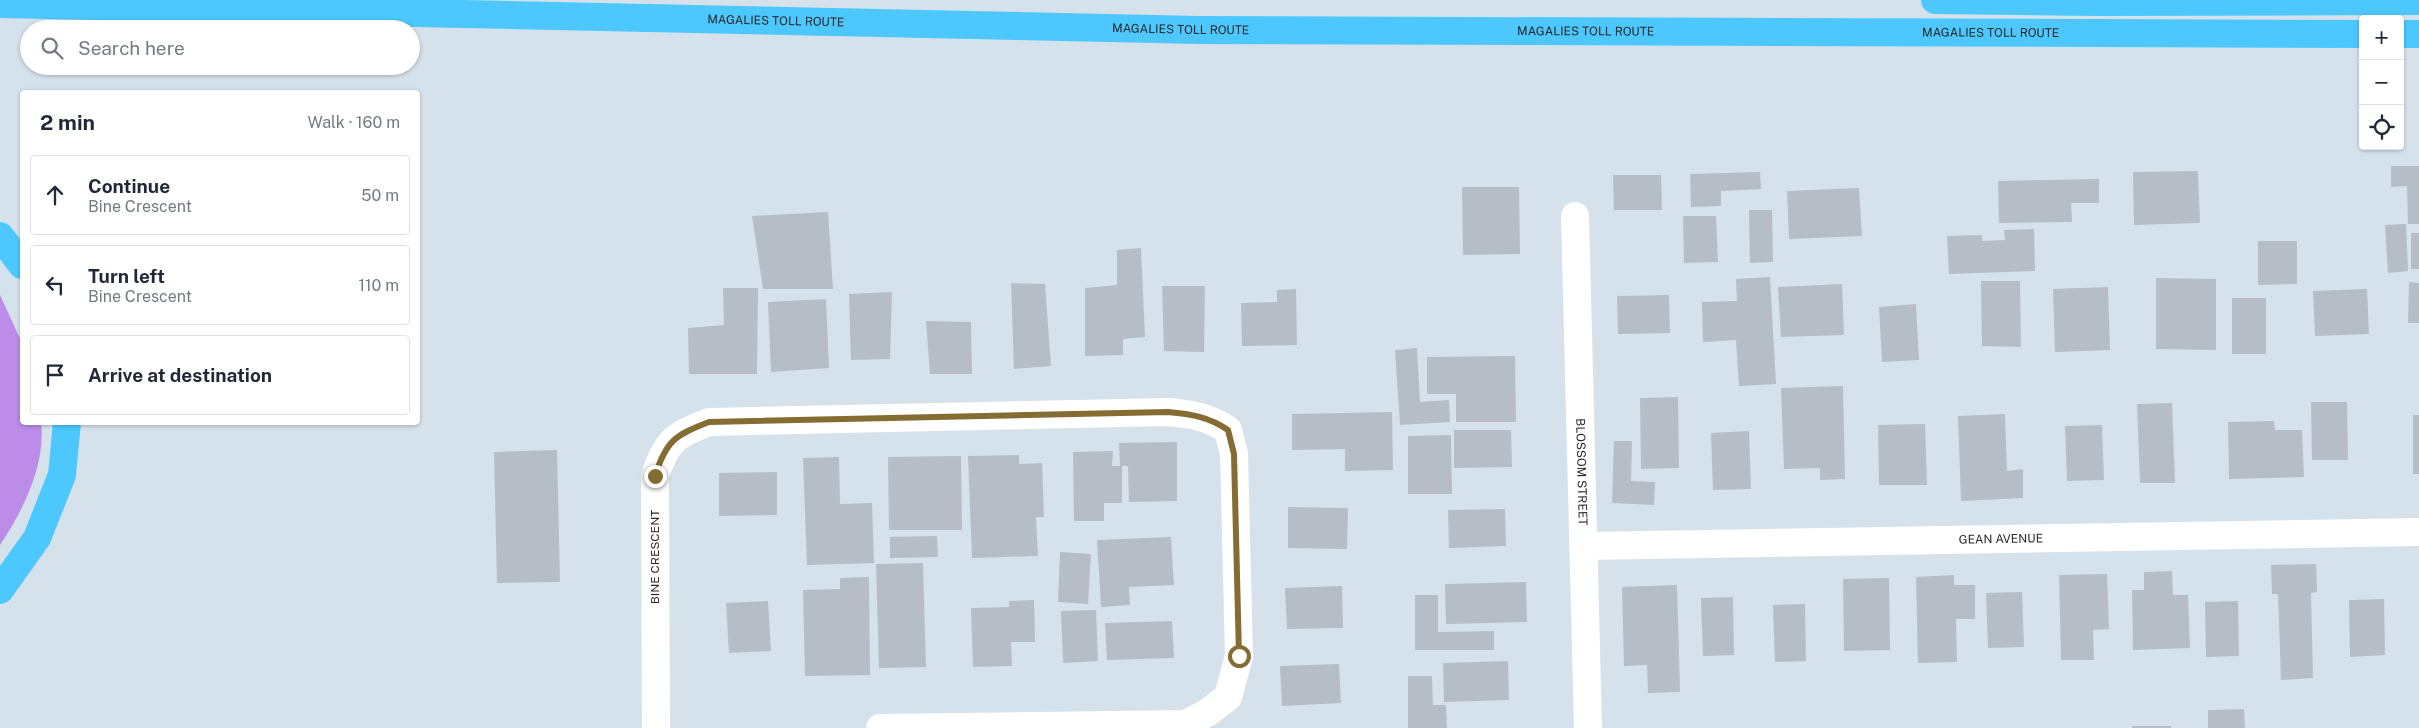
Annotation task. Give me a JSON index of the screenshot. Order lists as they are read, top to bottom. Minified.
{"streets":{"highway":["MAGALIES TOLL ROUTE"],"street":["BLOSSOM STREET","GEAN AVENUE","BINE CRESCENT"]},"crossings":[["BLOSSOM STREET","GEAN AVENUE"]],"page":{"map_buttons":["+","−"],"search":"Search here","heading":["2 min","Walk · 160 m"],"list":[["Continue","Bine Crescent","50 m"],["Turn left","Bine Crescent","110 m"],"Arrive at destination"]}}
